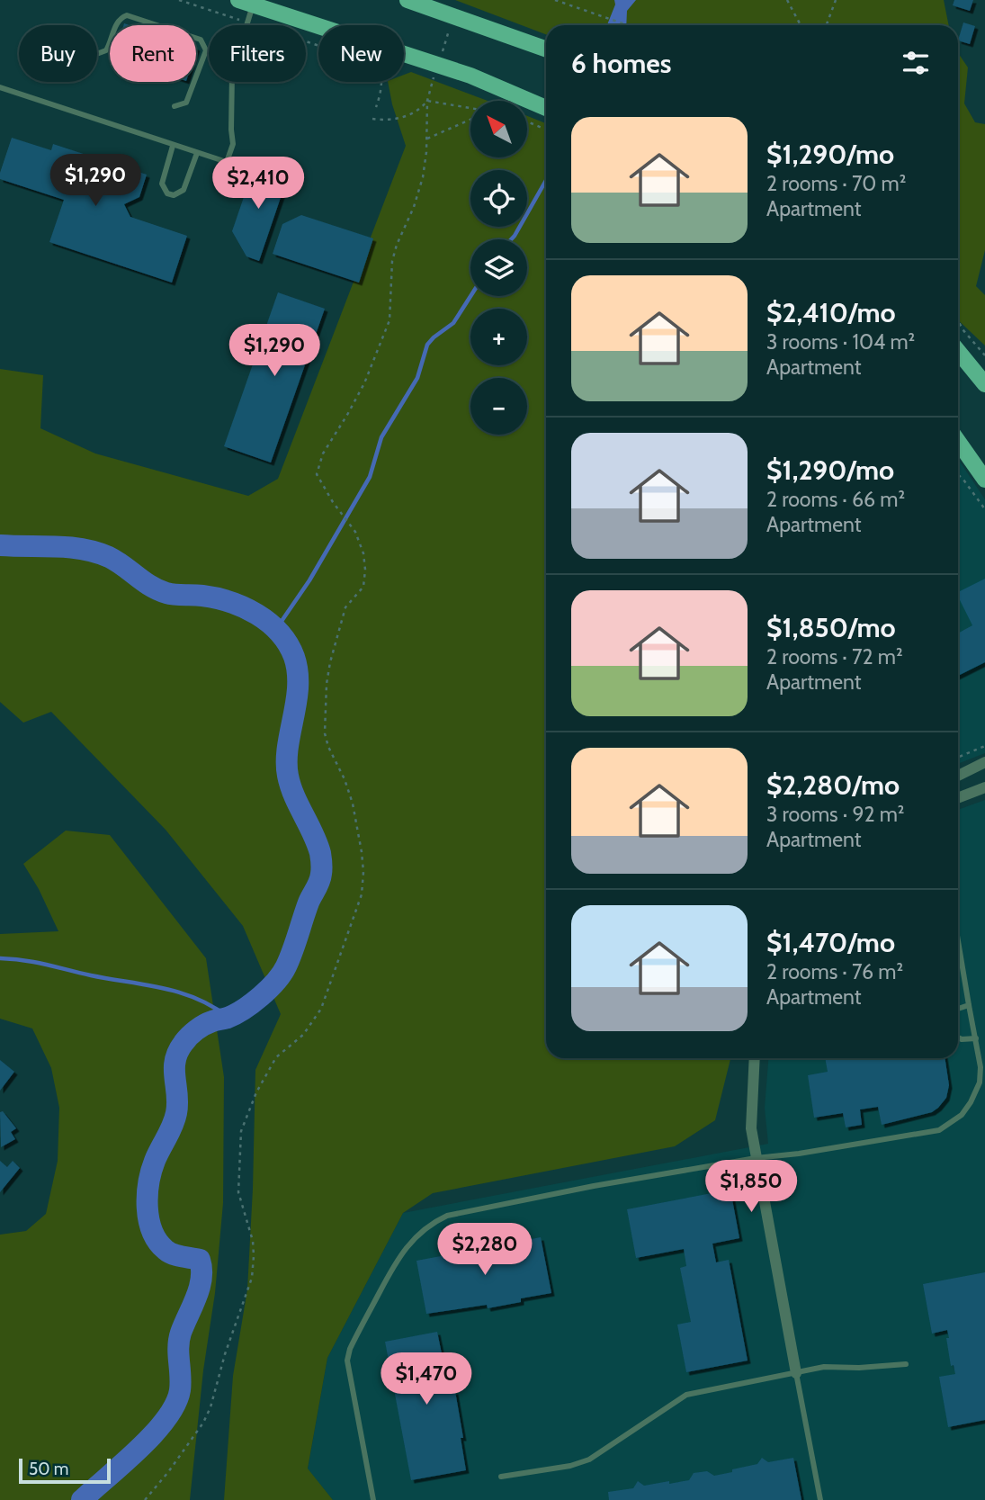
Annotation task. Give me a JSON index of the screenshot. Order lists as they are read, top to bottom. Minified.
{"scale_bar":"50 m","north":"top left","page":{"chip":["Buy","Rent","Filters","New"],"heading":"6 homes","map_buttons":["+","−"],"list":[{"name":"$1,290/mo","note":"2 rooms · 70 m² · Apartment"},{"name":"$2,410/mo","note":"3 rooms · 104 m² · Apartment"},{"name":"$1,290/mo","note":"2 rooms · 66 m² · Apartment"},{"name":"$1,850/mo","note":"2 rooms · 72 m² · Apartment"},{"name":"$2,280/mo","note":"3 rooms · 92 m² · Apartment"},{"name":"$1,470/mo","note":"2 rooms · 76 m² · Apartment"}],"price":["$1,290","$2,410","$1,290","$1,850","$2,280","$1,470"],"scale":"50 m"}}
